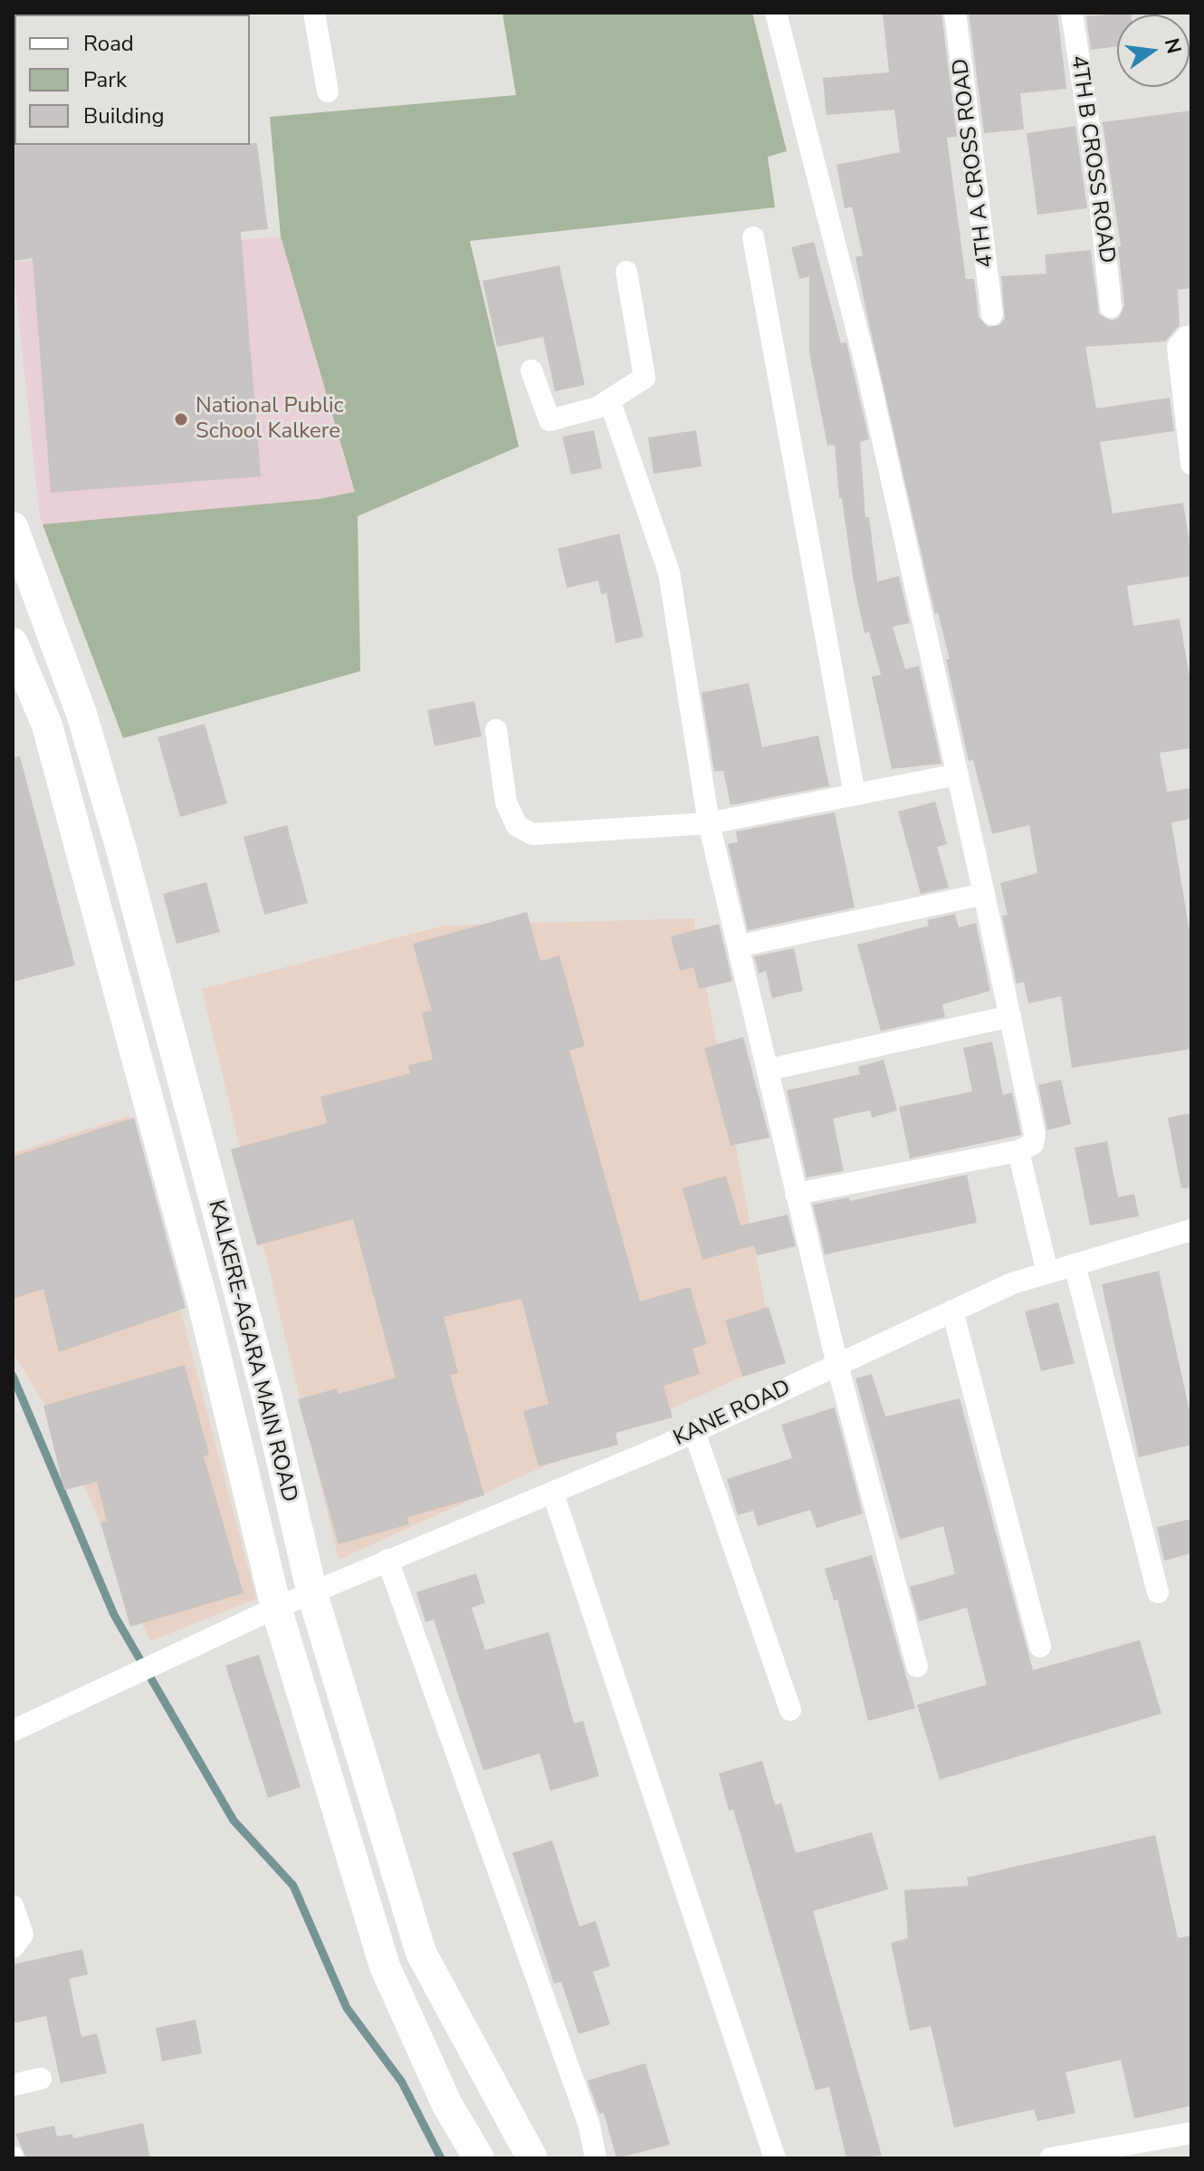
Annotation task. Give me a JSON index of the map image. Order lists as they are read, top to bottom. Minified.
{"streets":{"street":["4TH B CROSS ROAD","4TH A CROSS ROAD","KALKERE-AGARA MAIN ROAD","KANE ROAD"]},"crossings":[["KALKERE-AGARA MAIN ROAD","KANE ROAD"]],"places":["National Public School Kalkere"],"legend":["Road","Park","Building"],"north":"right"}
